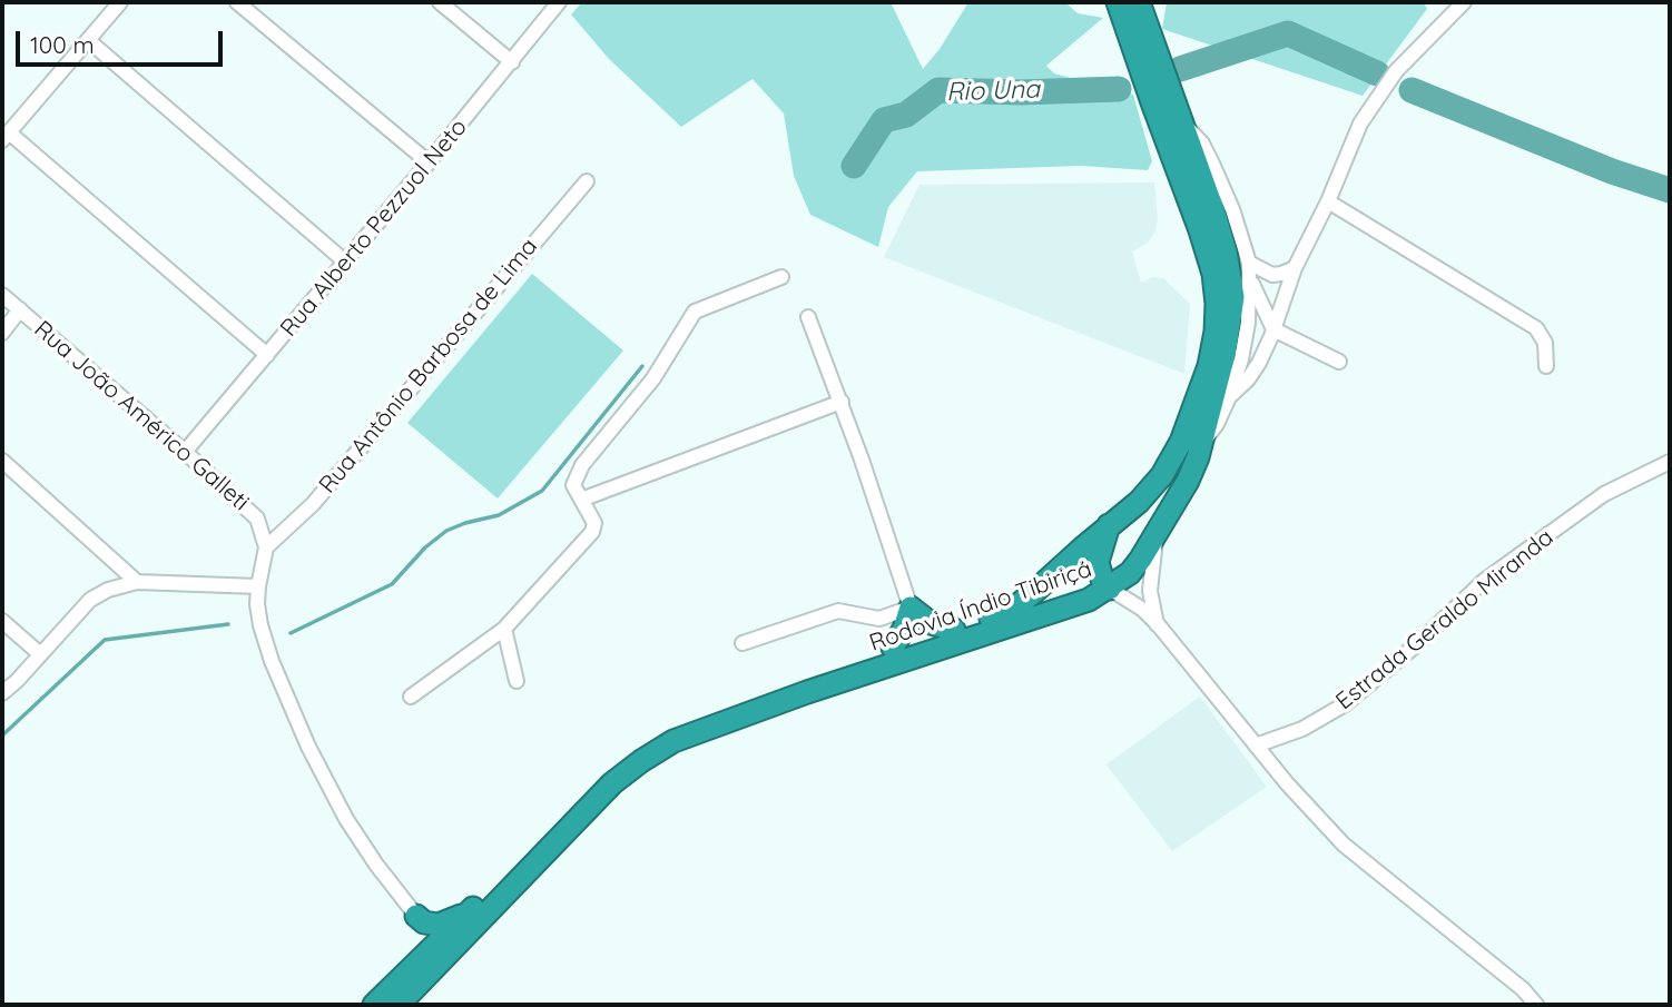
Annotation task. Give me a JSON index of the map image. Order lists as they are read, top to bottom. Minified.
{"streets":{"highway":["Rodovia Índio Tibiriçá"],"street":["Rua Alberto Pezzuol Neto","Rua Antônio Barbosa de Lima","Rua João Américo Galleti","Estrada Geraldo Miranda"]},"crossings":[["Rua Alberto Pezzuol Neto","Rua João Américo Galleti"],["Rua Antônio Barbosa de Lima","Rua João Américo Galleti"]],"water":["Rio Una"],"scale_bar":"100 m"}
